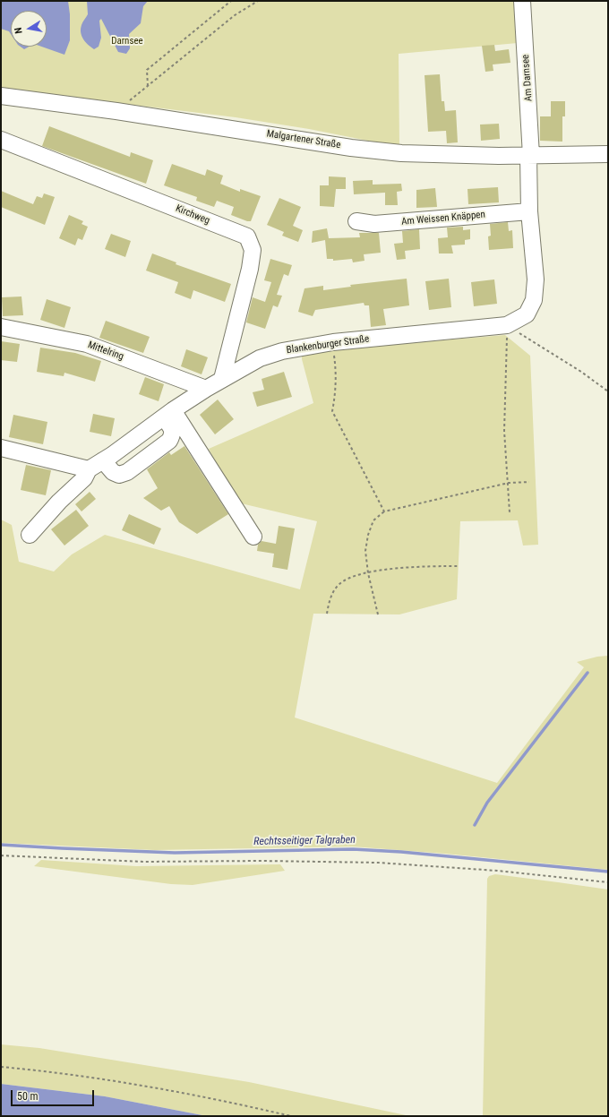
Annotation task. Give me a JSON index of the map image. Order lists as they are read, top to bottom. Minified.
{"streets":{"street":["Am Darnsee","Malgartener Straße","Kirchweg","Am Weissen Knäppen","Blankenburger Straße","Mittelring"]},"crossings":[["Am Darnsee","Malgartener Straße"],["Am Darnsee","Blankenburger Straße"],["Malgartener Straße","Blankenburger Straße"],["Kirchweg","Blankenburger Straße"],["Am Weissen Knäppen","Blankenburger Straße"],["Blankenburger Straße","Mittelring"]],"water":["Rechtsseitiger Talgraben"],"parks":["Darnsee"],"scale_bar":"50 m","north":"left"}
